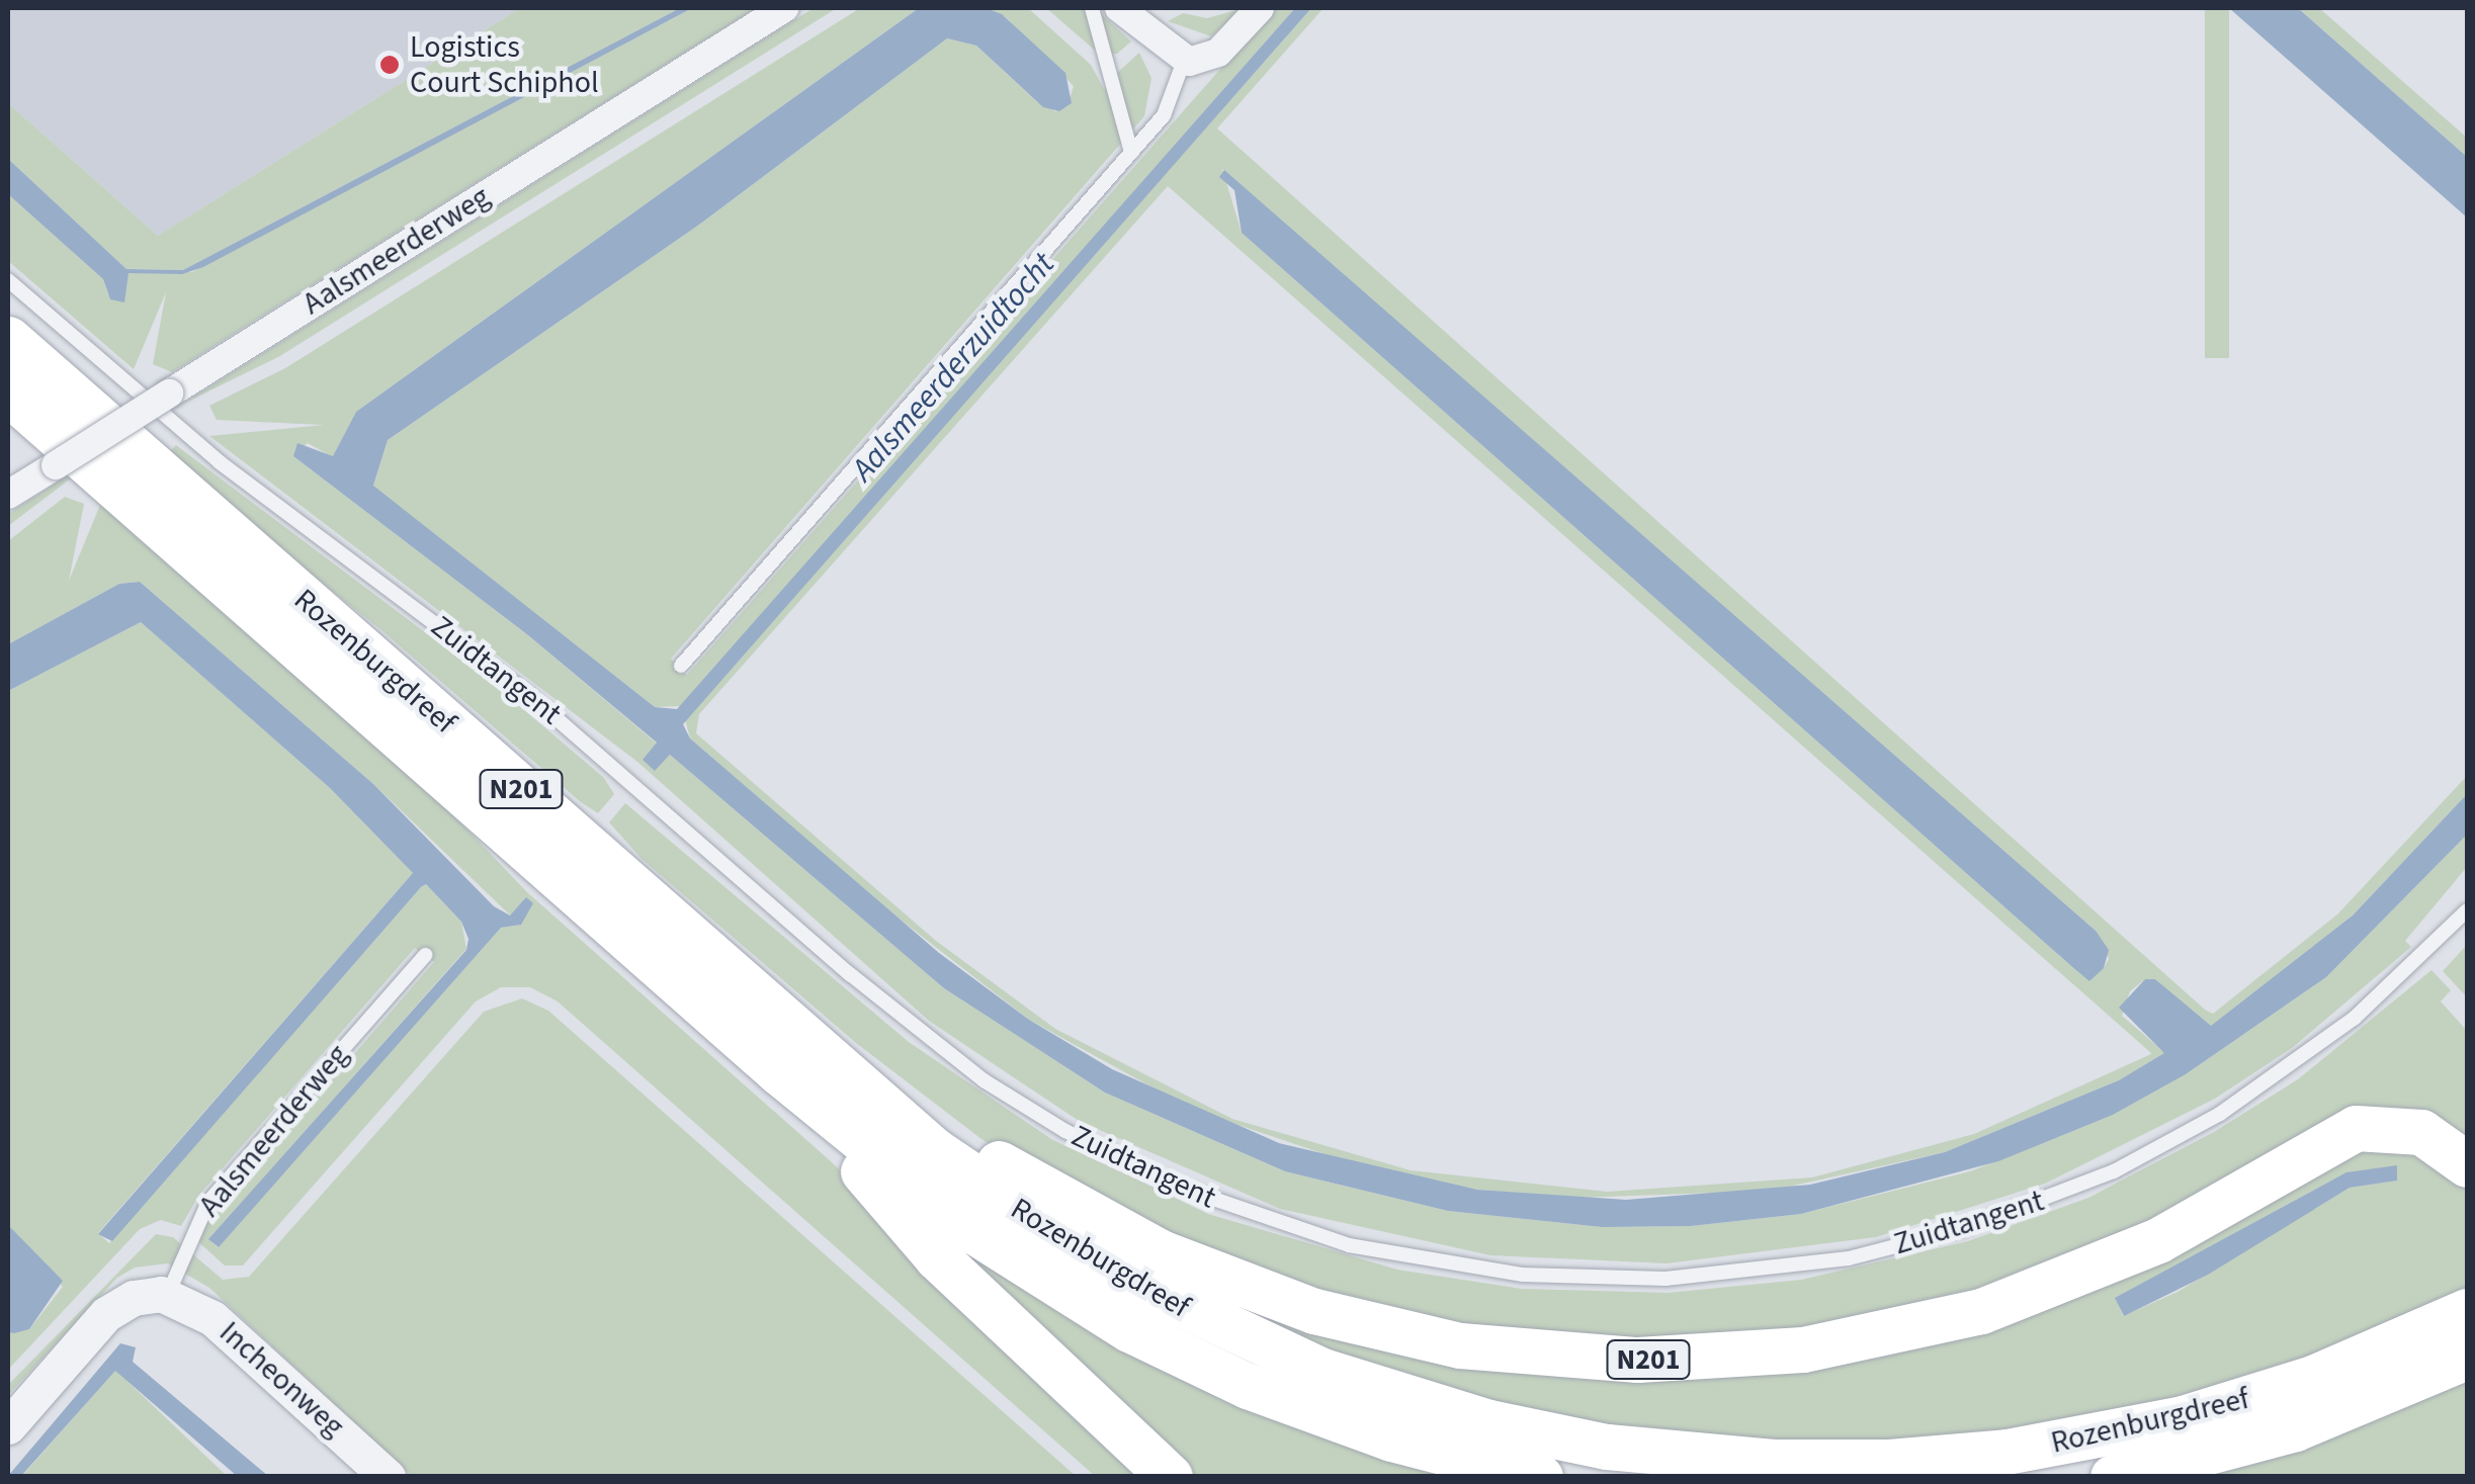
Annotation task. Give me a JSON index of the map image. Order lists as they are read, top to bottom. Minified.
{"streets":{"highway":["Rozenburgdreef","N201"],"street":["Aalsmeerderweg","Incheonweg"],"lane":["Zuidtangent"]},"crossings":[["Aalsmeerderweg","Incheonweg"],["Rozenburgdreef","N201"]],"water":["Aalsmeerderzuidtocht"],"places":["Logistics Court Schiphol"]}
